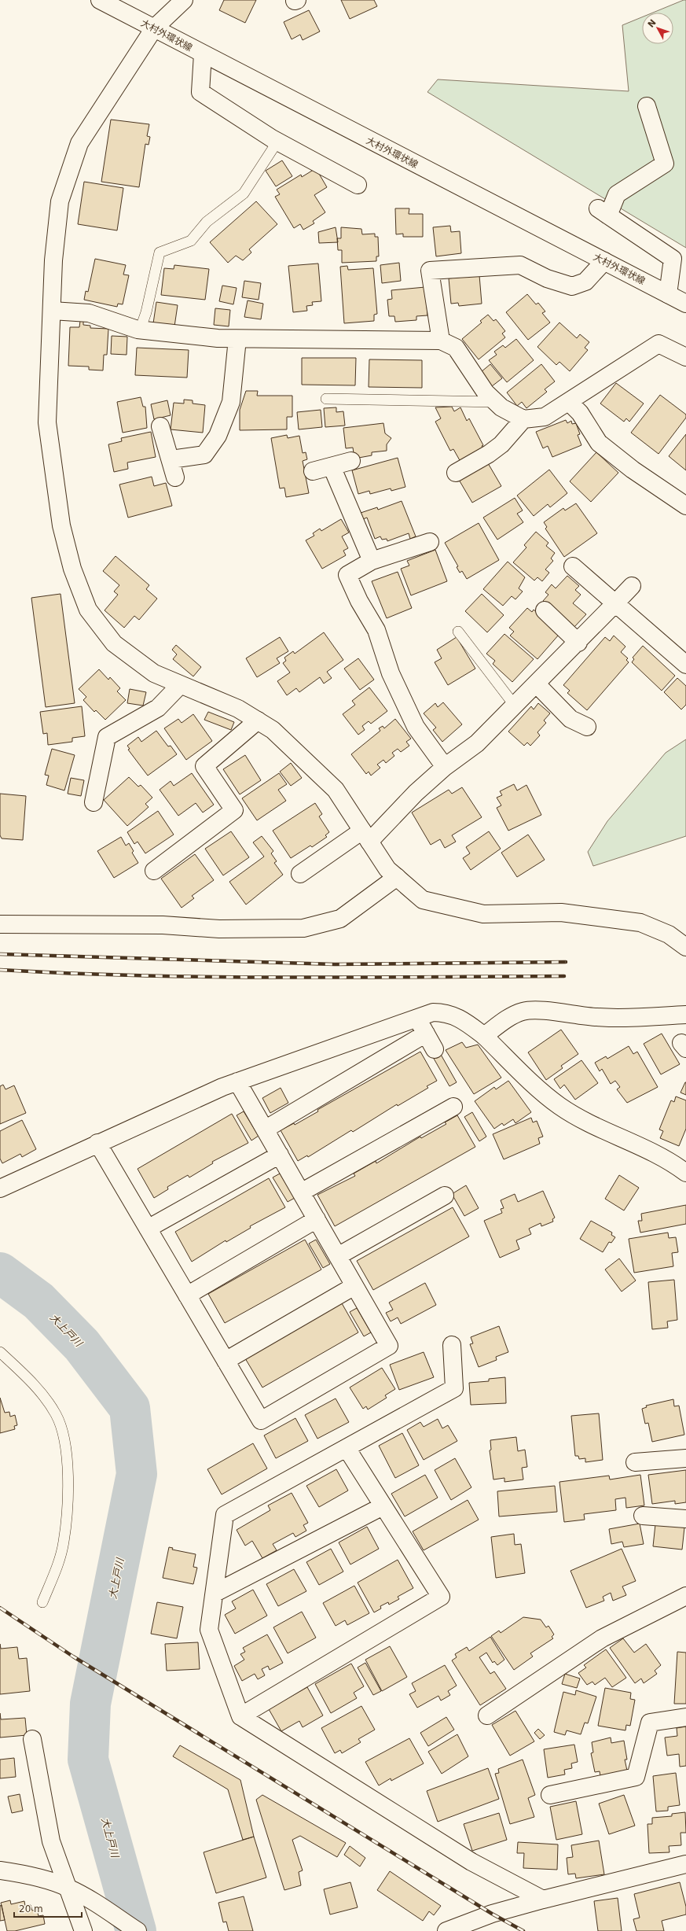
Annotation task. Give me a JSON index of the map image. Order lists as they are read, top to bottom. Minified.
{"streets":{"street":["大村外環状線"]},"water":["大上戸川"],"scale_bar":"20 m","north":"top left"}
